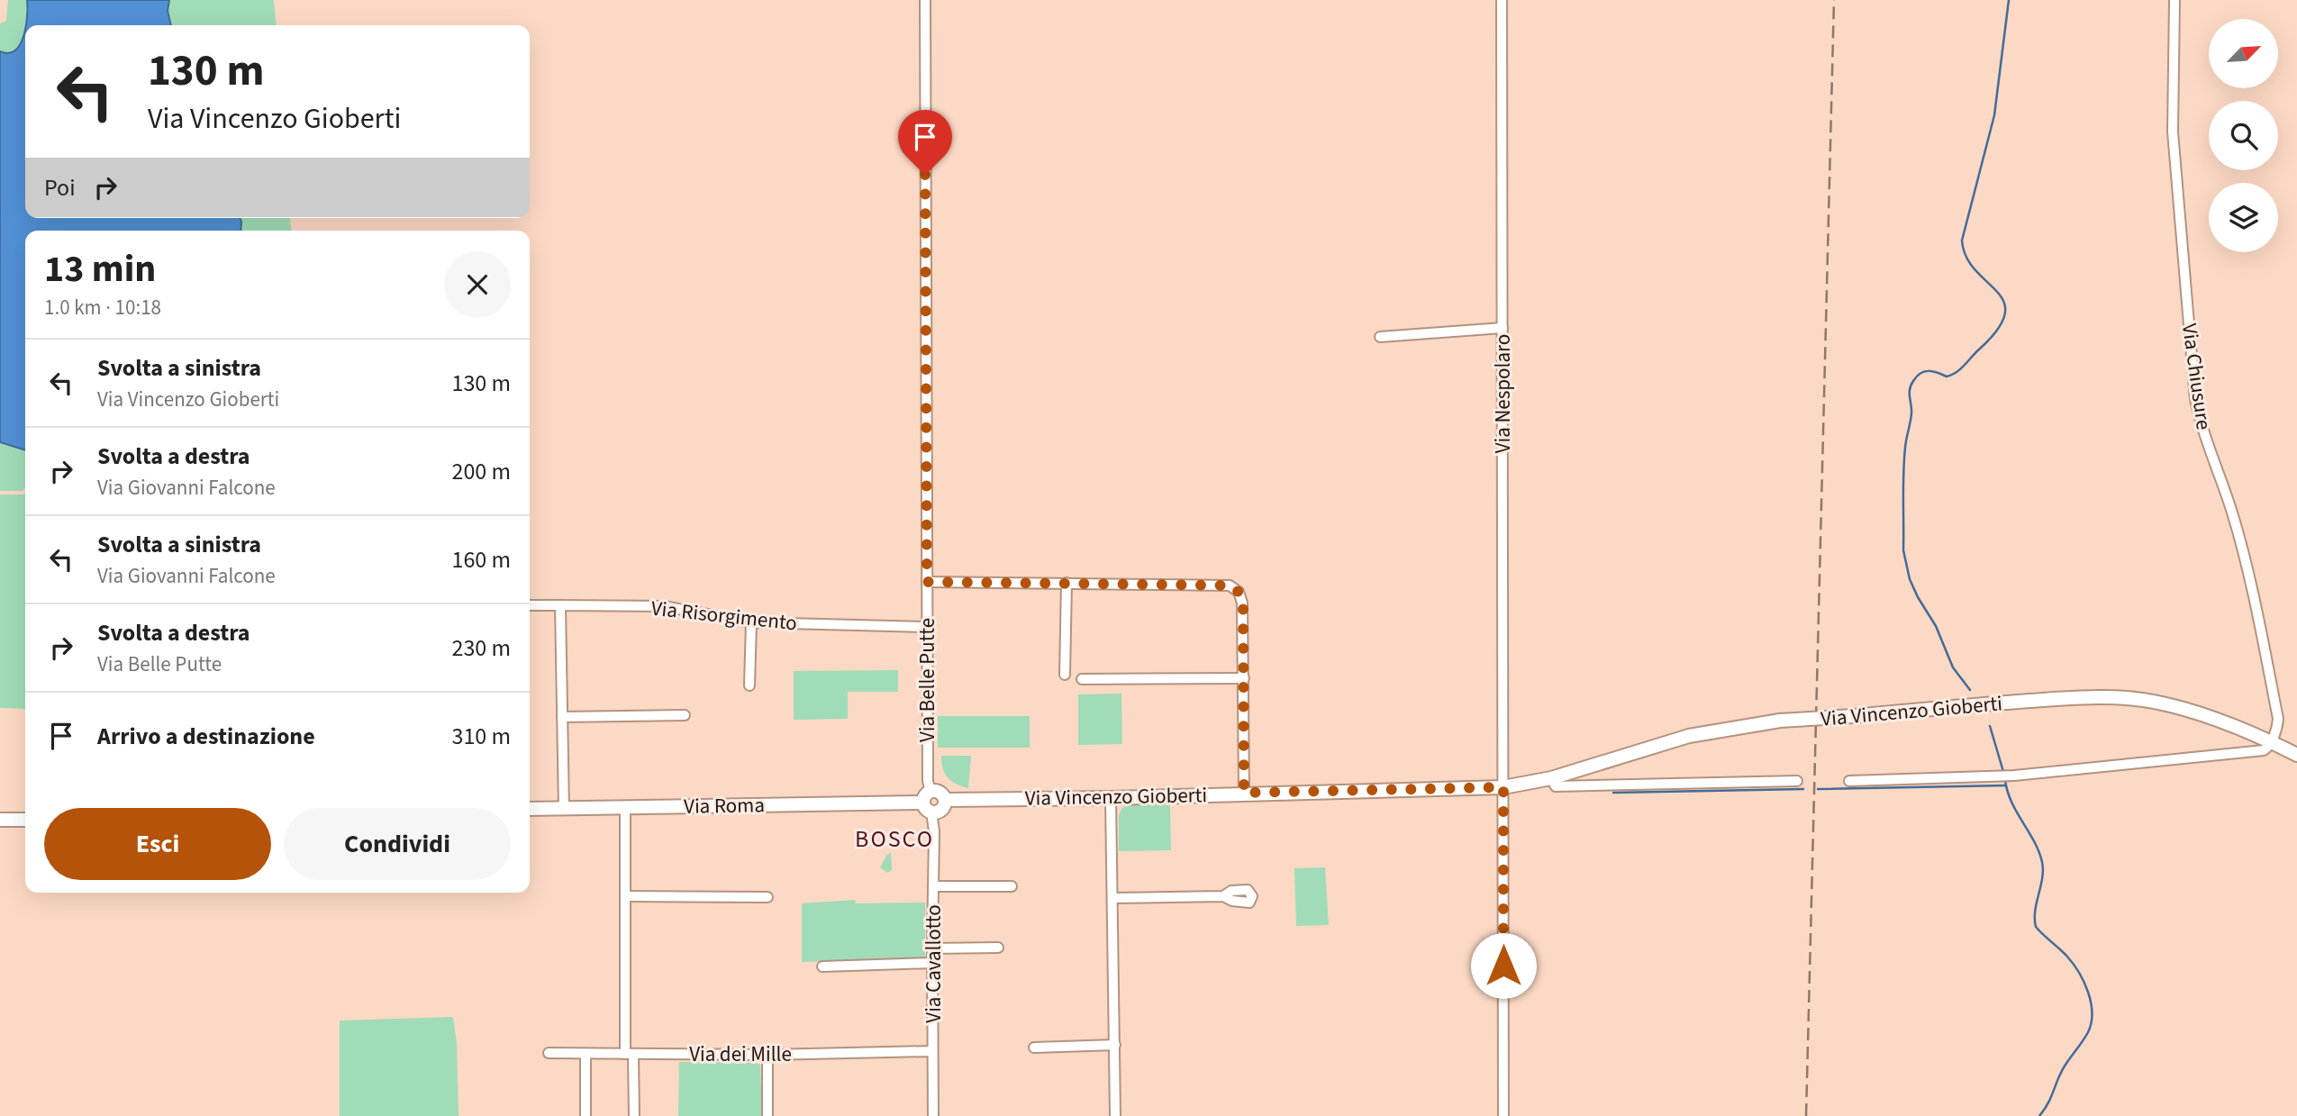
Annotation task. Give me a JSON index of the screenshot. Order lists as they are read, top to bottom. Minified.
{"streets":{"street":["Via Chiusure","Via Nespolaro","Via Risorgimento","Via Belle Putte","Via Vincenzo Gioberti","Via Roma","Via Cavallotto","Via dei Mille"]},"crossings":[["Via Chiusure","Via Vincenzo Gioberti"],["Via Nespolaro","Via Vincenzo Gioberti"],["Via Risorgimento","Via Belle Putte"],["Via Belle Putte","Via Vincenzo Gioberti"],["Via Belle Putte","Via Roma"],["Via Belle Putte","Via Cavallotto"],["Via Vincenzo Gioberti","Via Roma"],["Via Vincenzo Gioberti","Via Cavallotto"],["Via Roma","Via Cavallotto"],["Via Cavallotto","Via dei Mille"]],"districts":["BOSCO"],"north":"top right","page":{"turn":["130 m","Via Vincenzo Gioberti"],"then":"Poi","heading":["13 min","1.0 km · 10:18"],"list":[{"name":"Svolta a sinistra","note":"Via Vincenzo Gioberti","value":"130 m"},{"name":"Svolta a destra","note":"Via Giovanni Falcone","value":"200 m"},{"name":"Svolta a sinistra","note":"Via Giovanni Falcone","value":"160 m"},{"name":"Svolta a destra","note":"Via Belle Putte","value":"230 m"},{"name":"Arrivo a destinazione","value":"310 m"}],"buttons":["Esci","Condividi"]}}
